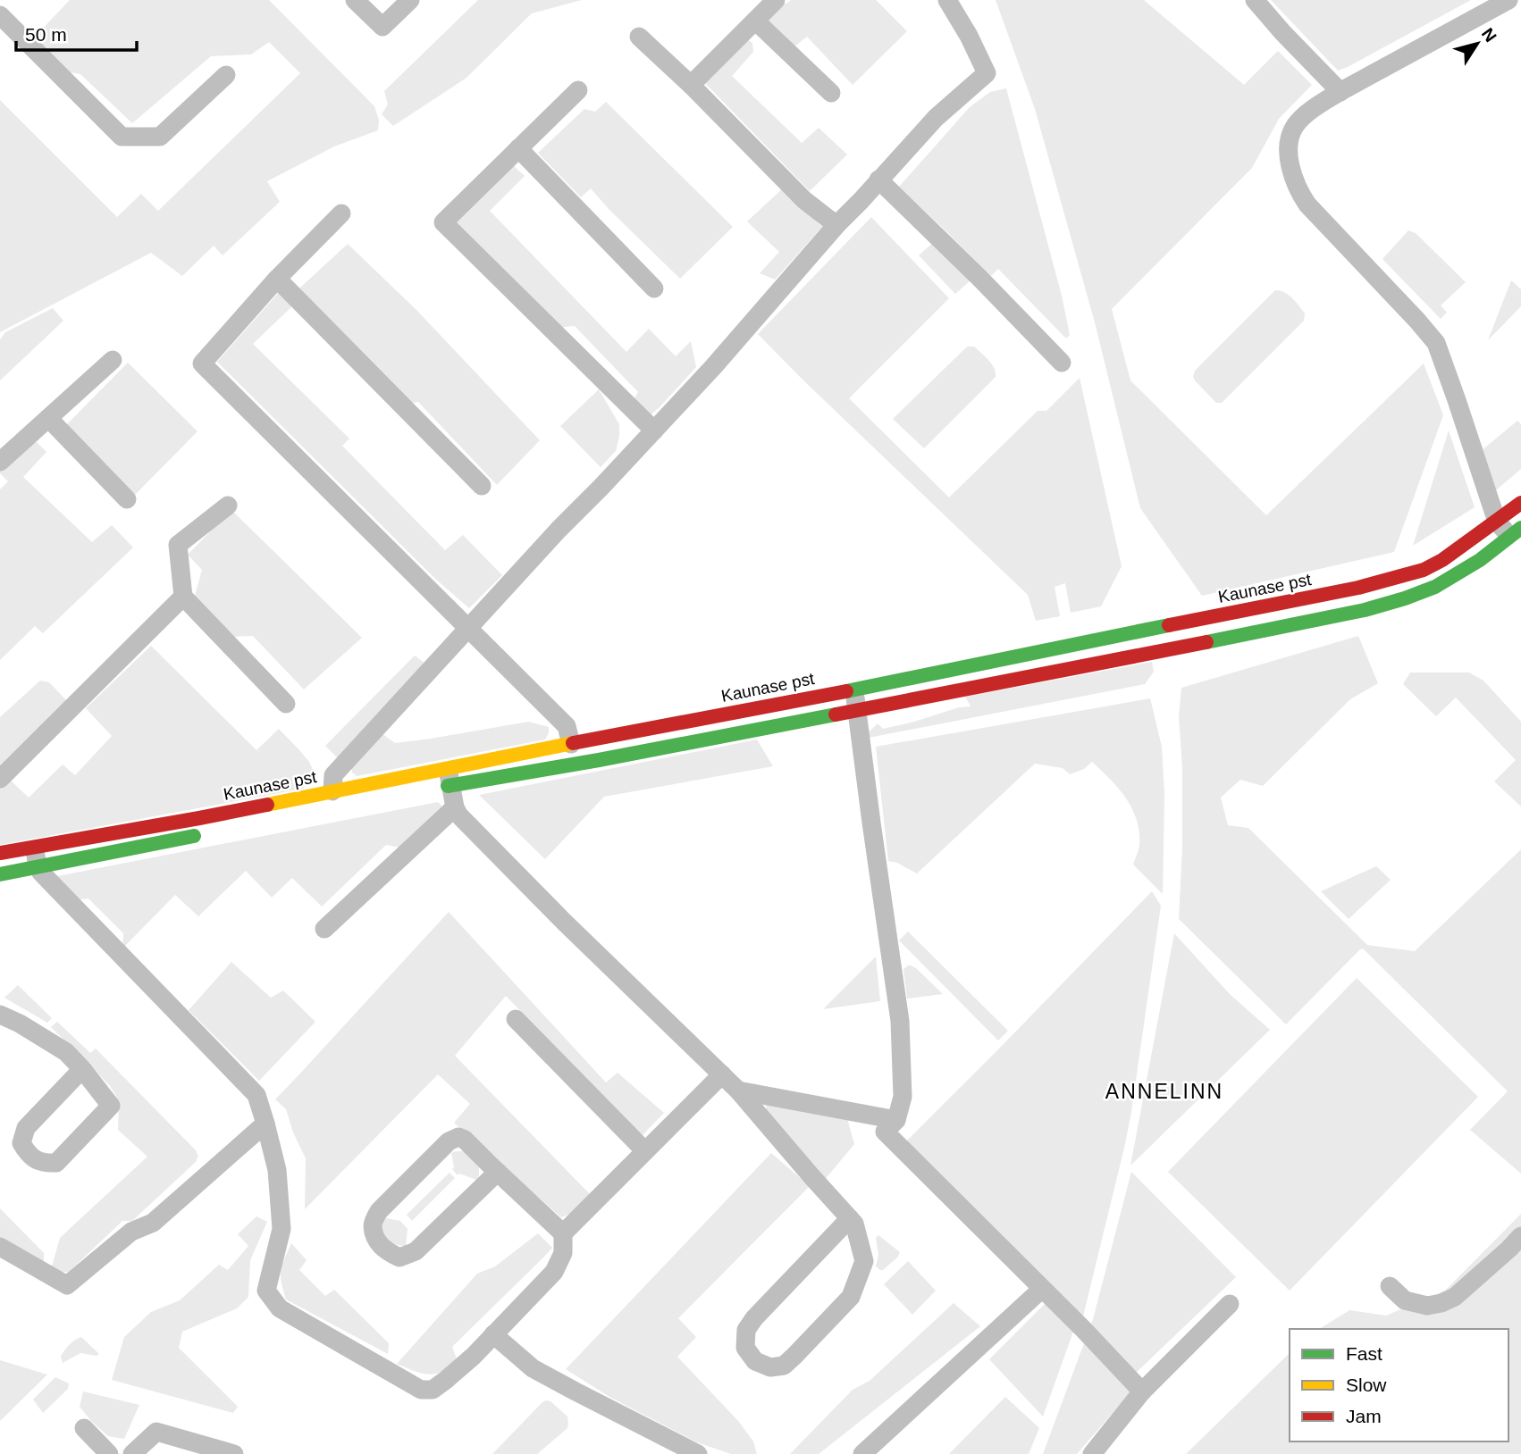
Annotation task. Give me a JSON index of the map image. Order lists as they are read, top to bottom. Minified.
{"streets":{"street":["Kaunase pst"]},"districts":["ANNELINN"],"legend":["Fast","Slow","Jam"],"scale_bar":"50 m","north":"top right"}
